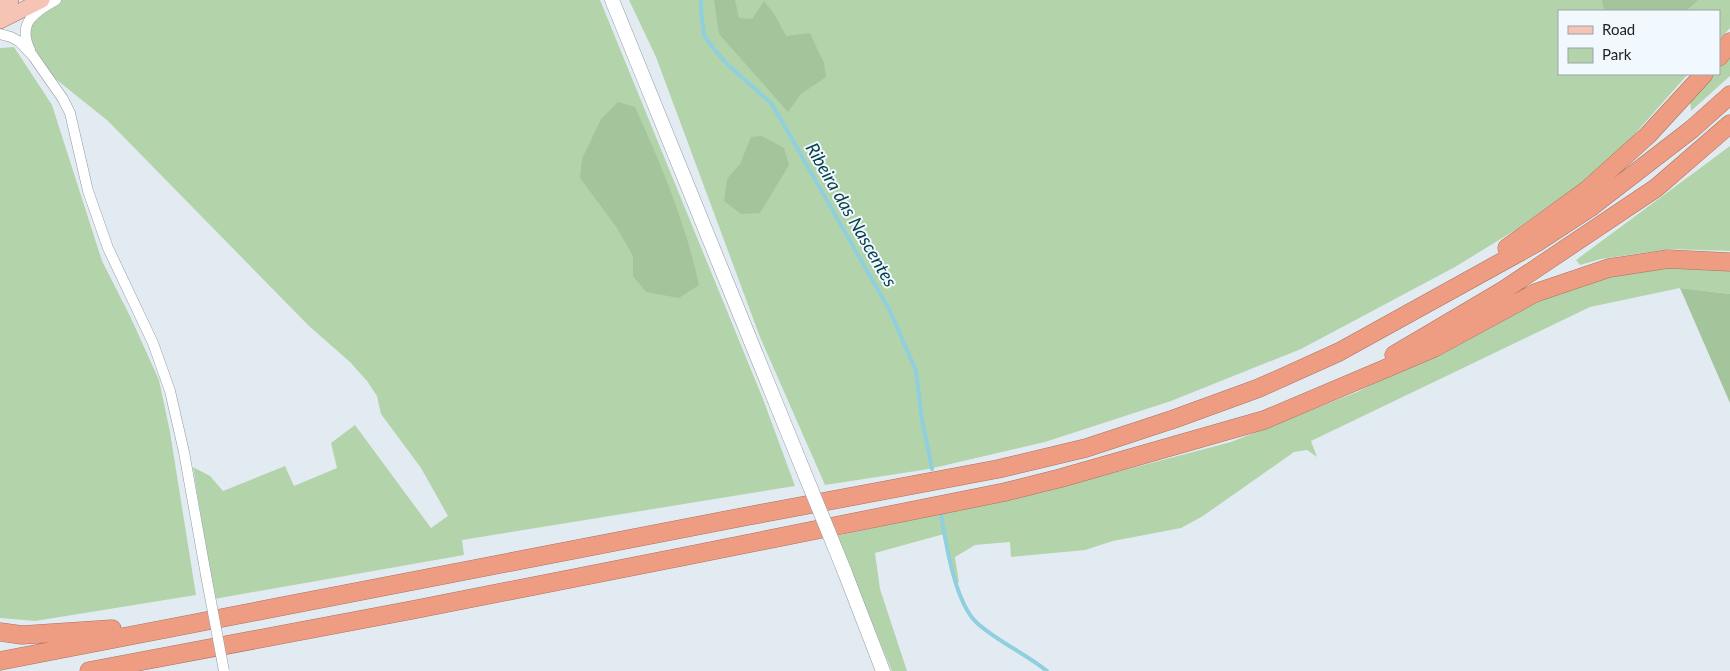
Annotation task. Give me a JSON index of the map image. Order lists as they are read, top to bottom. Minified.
{"water":["Ribeira das Nascentes"],"legend":["Road","Park"]}
